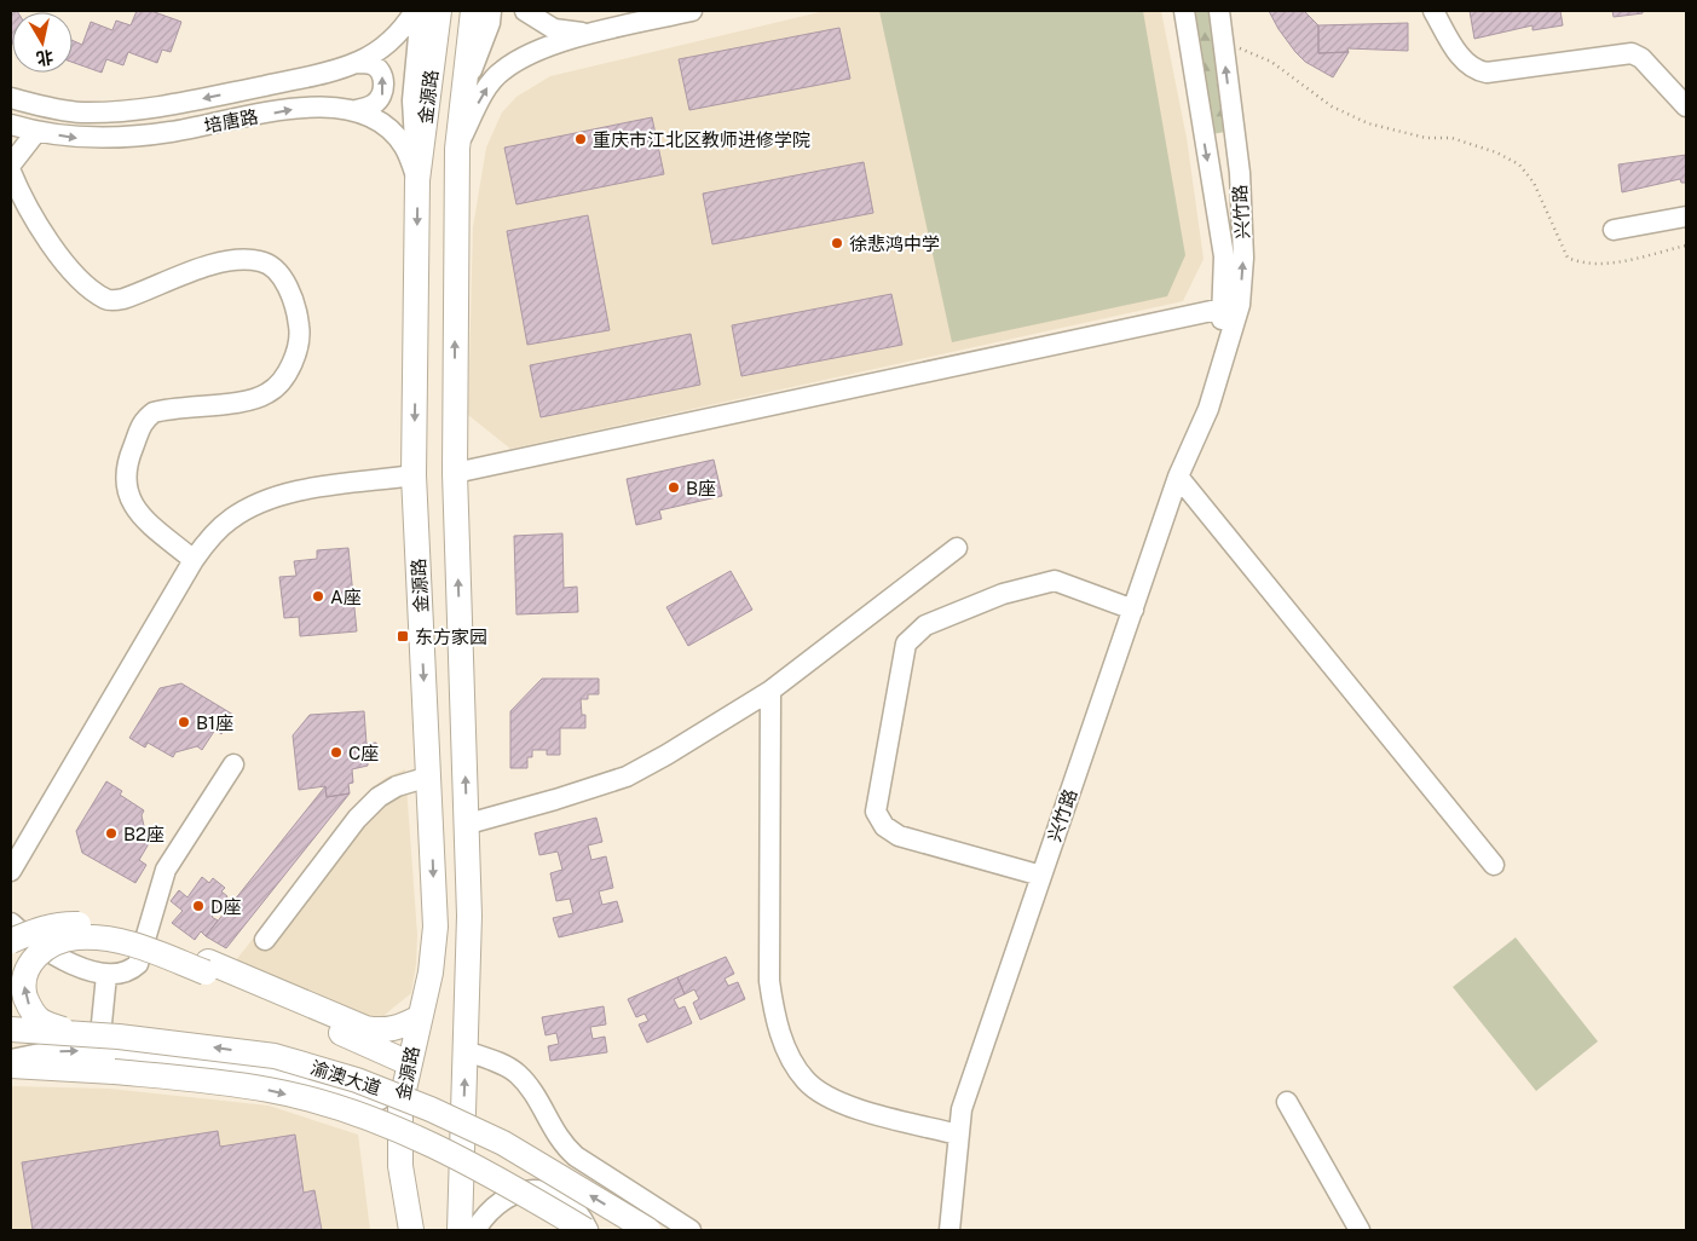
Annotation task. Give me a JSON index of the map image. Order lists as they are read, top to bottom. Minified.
{"streets":{"main road":["金源路","渝澳大道"],"street":["培唐路","兴竹路"]},"crossings":[["金源路","培唐路"]],"places":{"other":["重庆市江北区教师进修学院","徐悲鸿中学","B座","A座","B1座","C座","B2座","D座"],"transit":["东方家园"]},"north":"bottom"}
